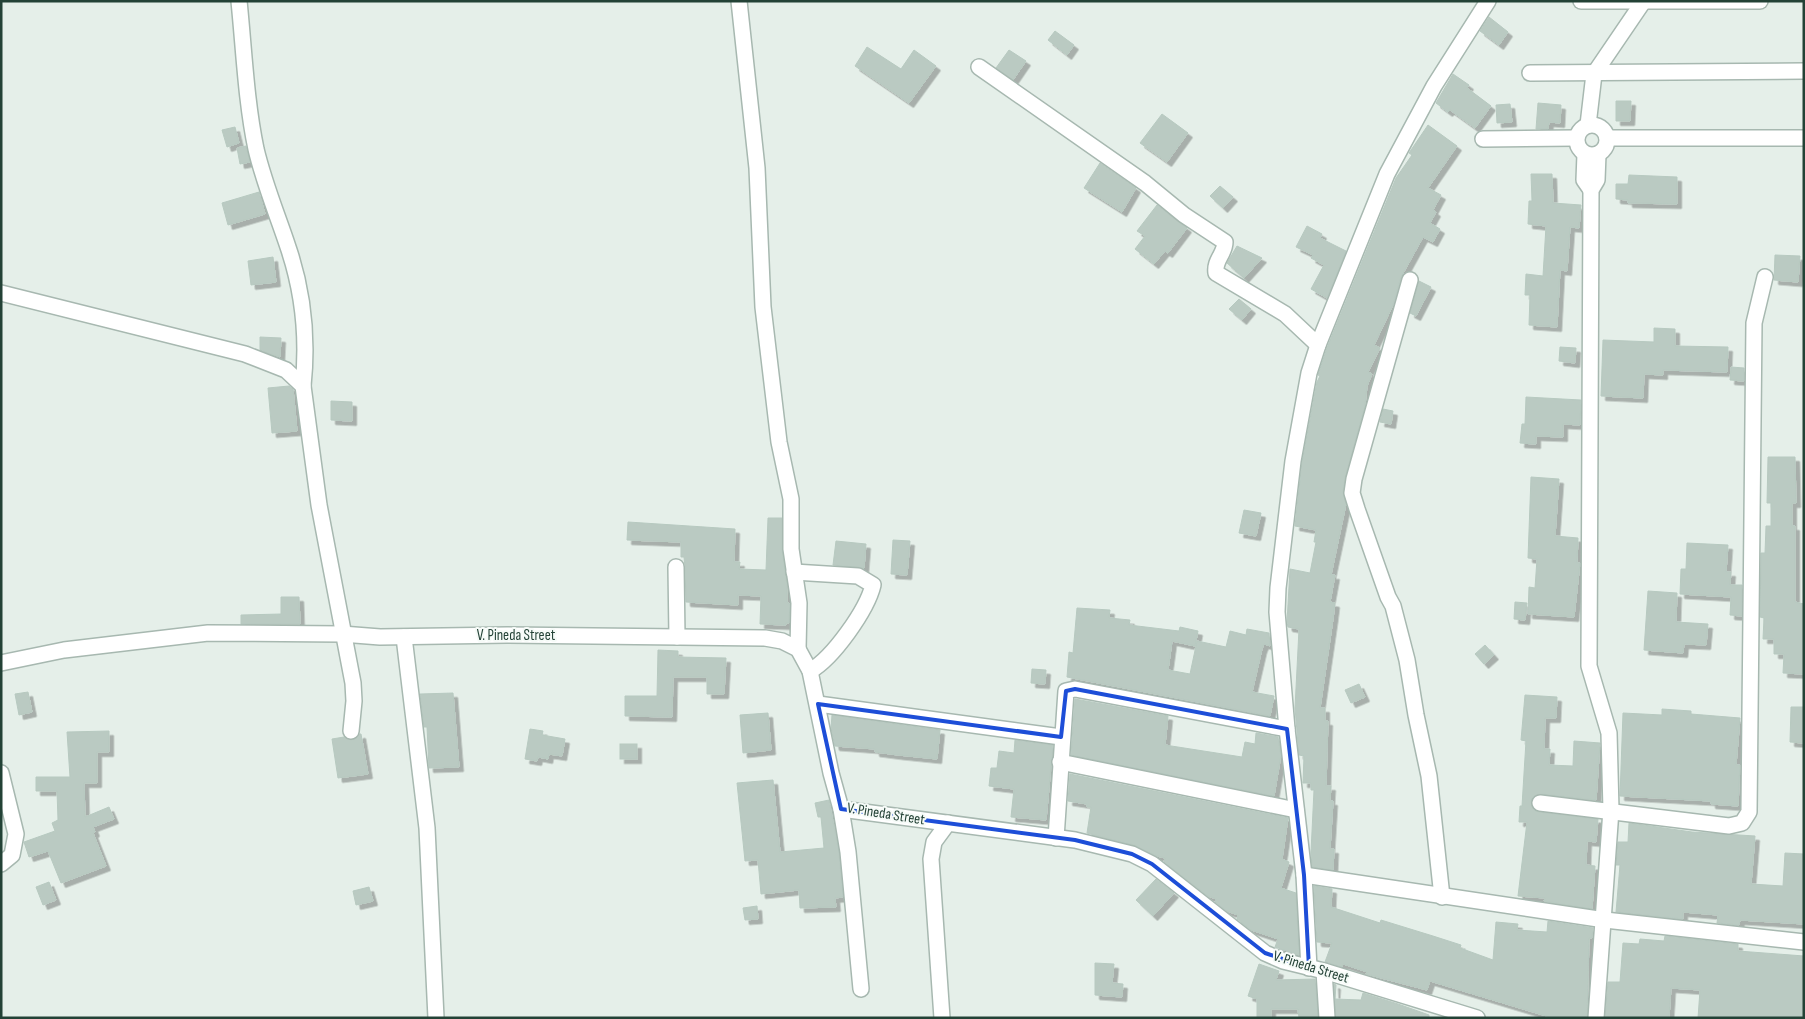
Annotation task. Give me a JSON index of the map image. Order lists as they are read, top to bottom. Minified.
{"streets":{"street":["V. Pineda Street"]}}
